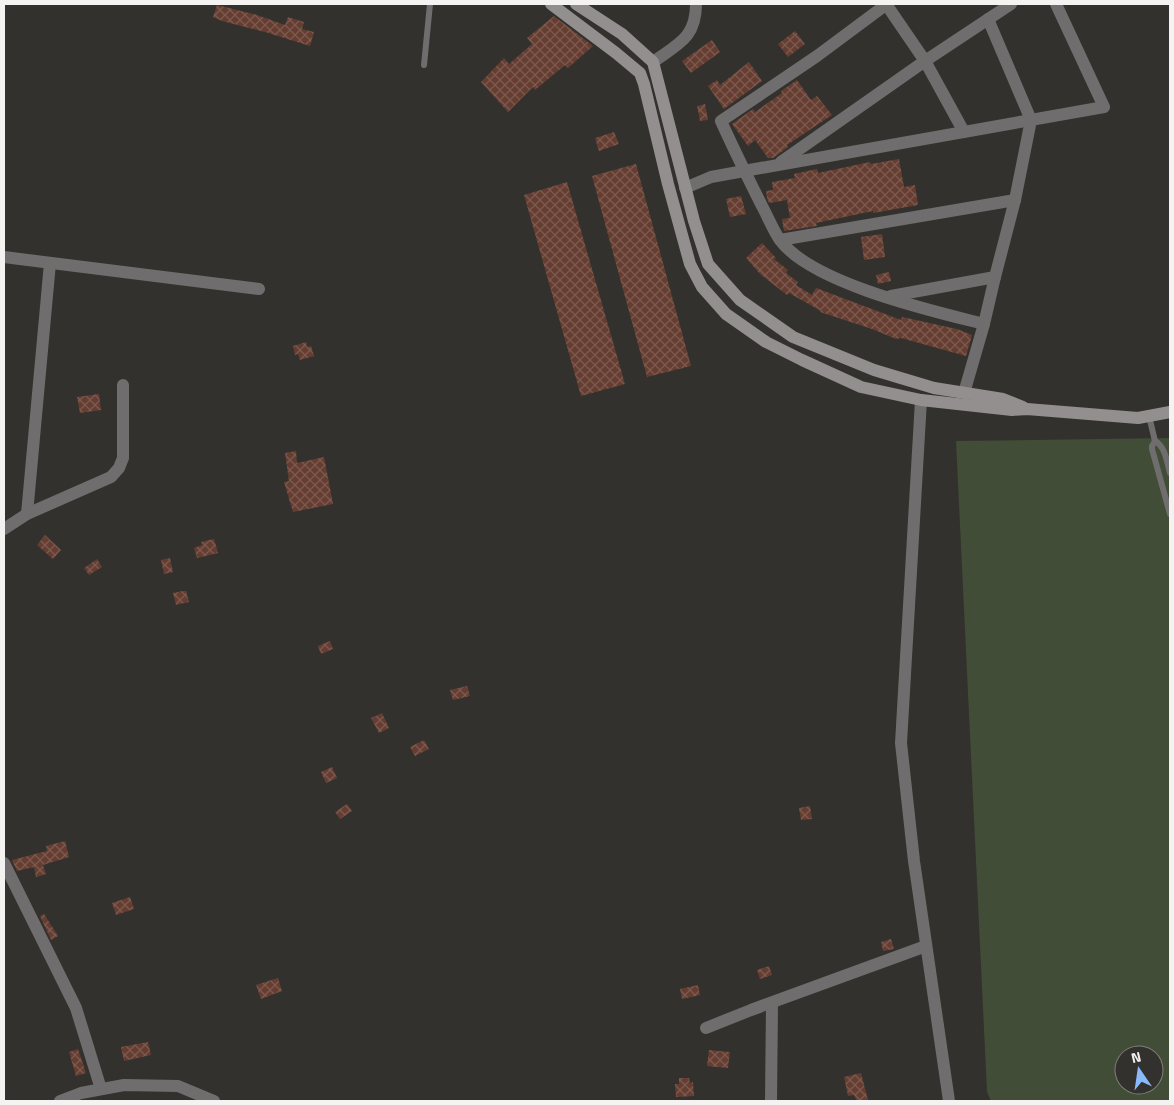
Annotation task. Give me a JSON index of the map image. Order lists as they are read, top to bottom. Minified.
{"north":"top"}
